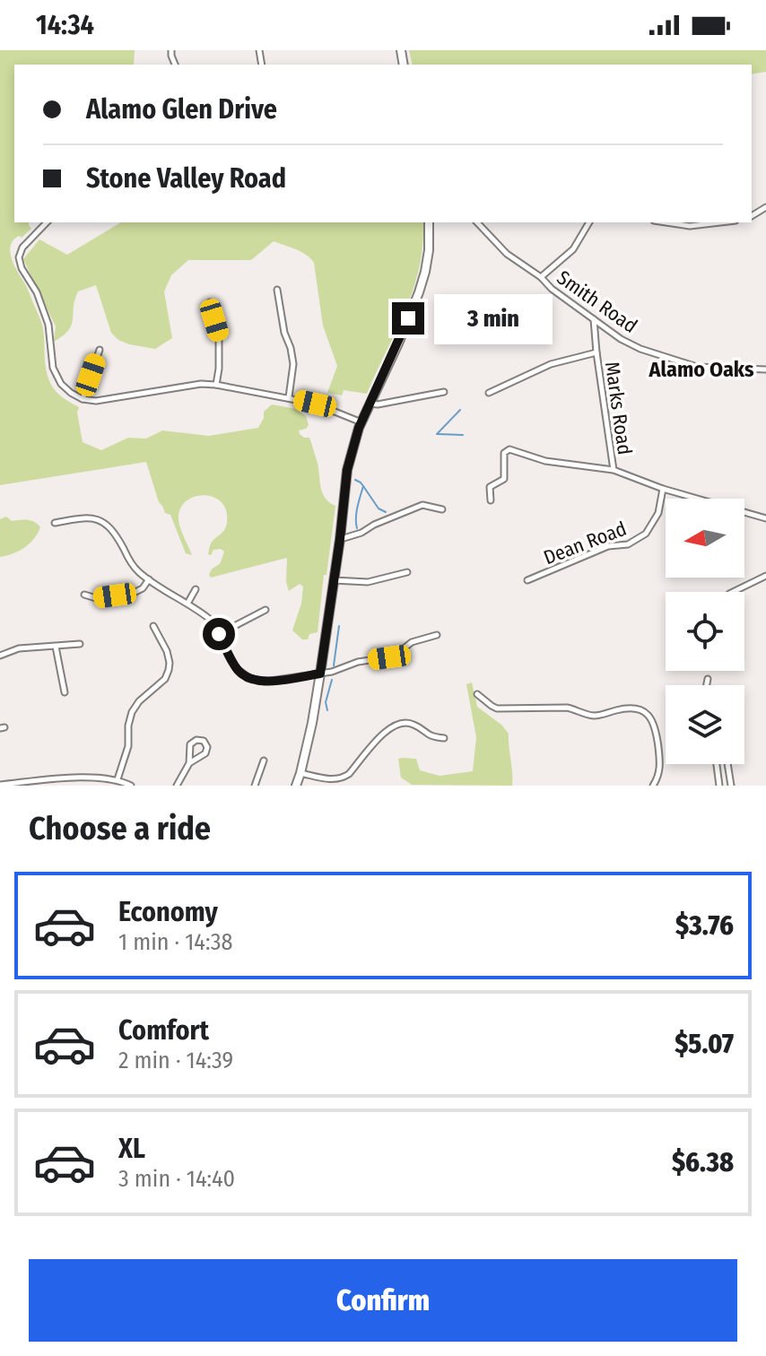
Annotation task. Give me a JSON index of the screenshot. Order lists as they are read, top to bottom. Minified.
{"streets":{"street":["Smith Road","Marks Road","Dean Road"]},"crossings":[["Smith Road","Marks Road"],["Marks Road","Dean Road"]],"districts":["Alamo Oaks"],"north":"left","page":{"status":"14:34","banner":["Alamo Glen Drive","Stone Valley Road"],"bubble":"3 min","heading":"Choose a ride","list":[{"name":"Economy","note":"1 min · 14:38","value":"$3.76"},{"name":"Comfort","note":"2 min · 14:39","value":"$5.07"},{"name":"XL","note":"3 min · 14:40","value":"$6.38"}],"buttons":"Confirm"}}
